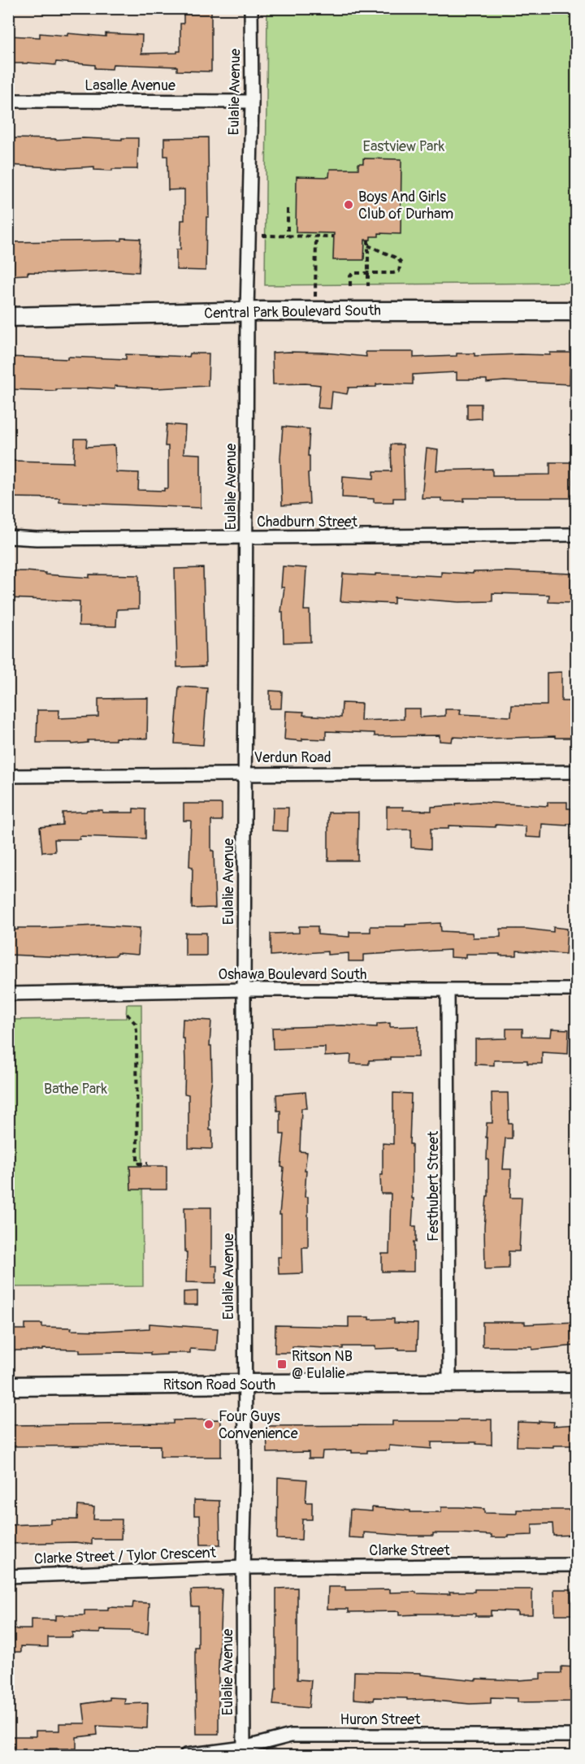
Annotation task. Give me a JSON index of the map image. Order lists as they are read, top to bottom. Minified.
{"streets":{"street":["Lasalle Avenue","Eulalie Avenue","Central Park Boulevard South","Chadburn Street","Verdun Road","Oshawa Boulevard South","Festhubert Street","Ritson Road South","Clarke Street","Clarke Street / Tylor Crescent","Huron Street"]},"crossings":[["Lasalle Avenue","Eulalie Avenue"],["Eulalie Avenue","Central Park Boulevard South"],["Eulalie Avenue","Chadburn Street"],["Eulalie Avenue","Verdun Road"],["Eulalie Avenue","Oshawa Boulevard South"],["Eulalie Avenue","Ritson Road South"],["Eulalie Avenue","Clarke Street"],["Eulalie Avenue","Clarke Street / Tylor Crescent"],["Eulalie Avenue","Huron Street"],["Oshawa Boulevard South","Festhubert Street"],["Festhubert Street","Ritson Road South"],["Clarke Street","Clarke Street / Tylor Crescent"]],"parks":["Eastview Park","Bathe Park"],"places":{"other":["Boys And Girls Club of Durham","Four Guys Convenience"],"transit":["Ritson NB @ Eulalie"]}}
